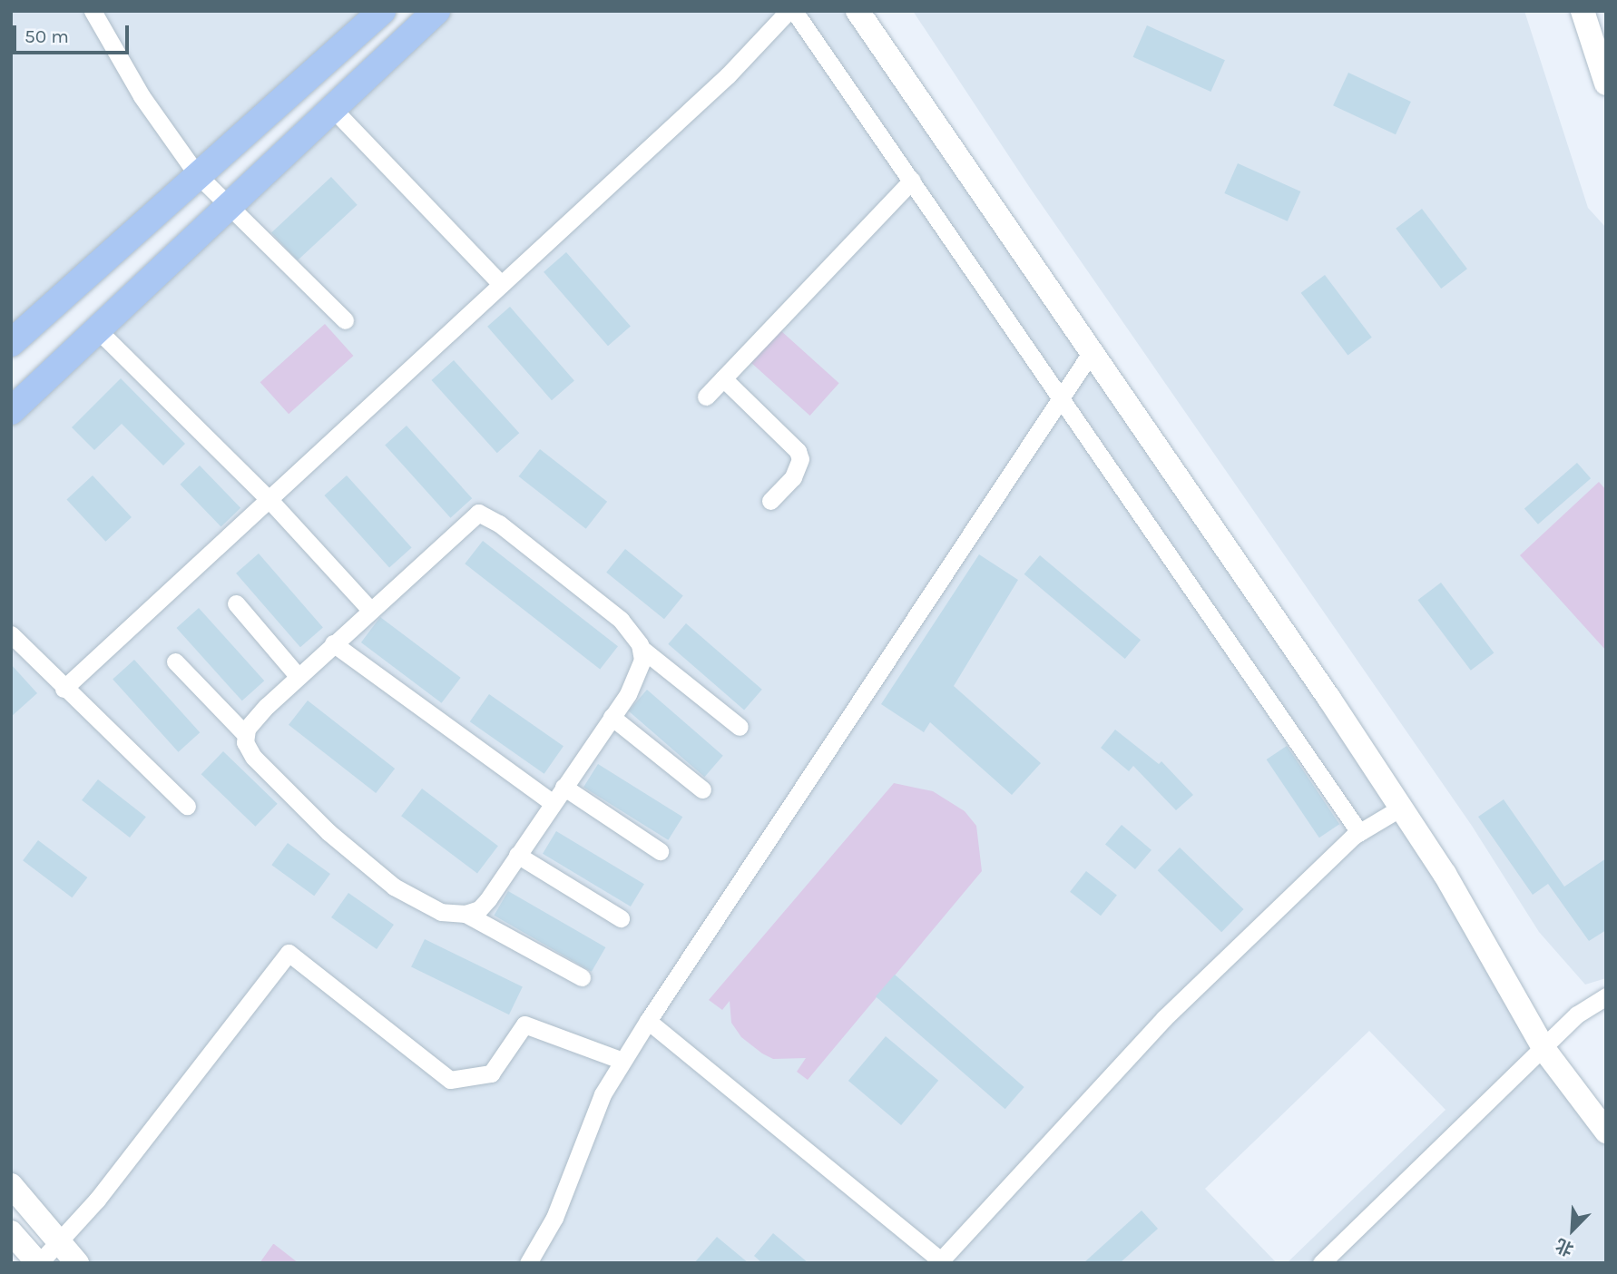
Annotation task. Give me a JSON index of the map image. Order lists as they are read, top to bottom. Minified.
{"scale_bar":"50 m","north":"bottom left"}
